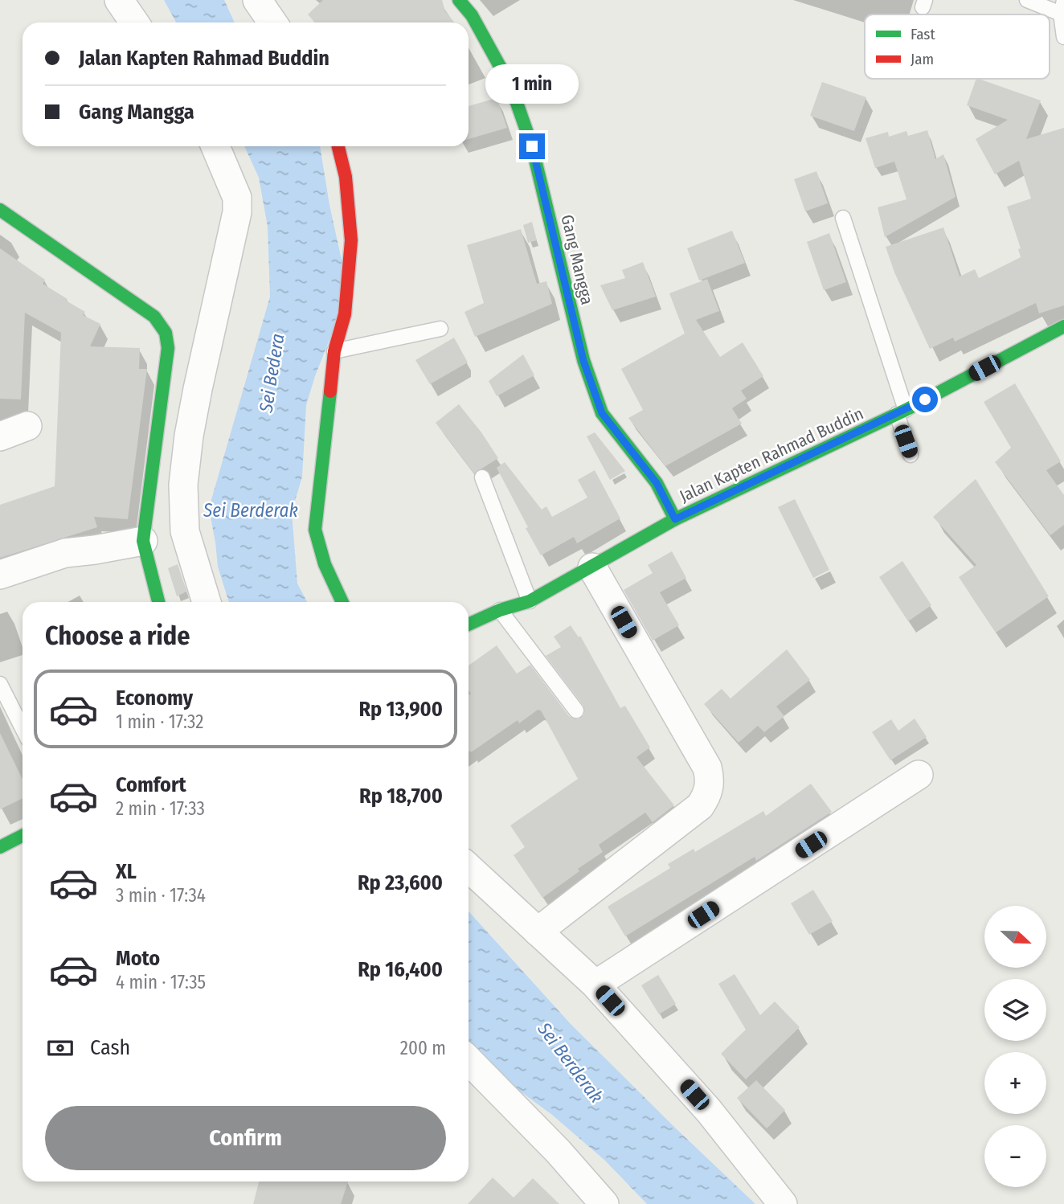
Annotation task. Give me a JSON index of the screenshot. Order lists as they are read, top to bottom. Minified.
{"streets":{"street":["Gang Mangga","Jalan Kapten Rahmad Buddin"]},"crossings":[["Gang Mangga","Jalan Kapten Rahmad Buddin"]],"water":["Sei Bedera","Sei Berderak"],"legend":["Fast","Jam"],"north":"right","page":{"banner":["Jalan Kapten Rahmad Buddin","Gang Mangga"],"bubble":"1 min","heading":"Choose a ride","list":[{"name":"Economy","note":"1 min · 17:32","value":"Rp 13,900"},{"name":"Comfort","note":"2 min · 17:33","value":"Rp 18,700"},{"name":"XL","note":"3 min · 17:34","value":"Rp 23,600"},{"name":"Moto","note":"4 min · 17:35","value":"Rp 16,400"}],"map_buttons":["+","−"],"pay":["Cash","200 m"],"buttons":"Confirm"}}
